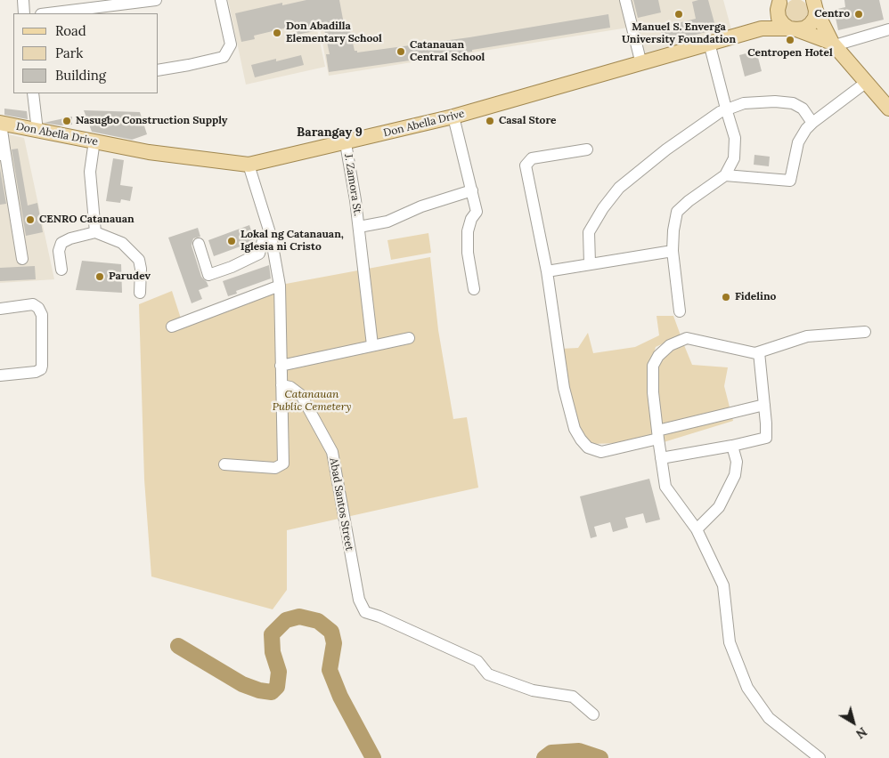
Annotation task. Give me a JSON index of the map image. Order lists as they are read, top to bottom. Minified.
{"streets":{"main road":["Don Abella Drive"],"street":["J. Zamora St.","Abad Santos Street"]},"crossings":[["Don Abella Drive","J. Zamora St."]],"districts":["Barangay 9"],"parks":["Catanauan Public Cemetery"],"places":["Manuel S. Enverga University Foundation","Centro","Don Abadilla Elementary School","Centropen Hotel","Catanauan Central School","Nasugbo Construction Supply","Casal Store","CENRO Catanauan","Lokal ng Catanauan, Iglesia ni Cristo","Parudev","Fidelino"],"legend":["Road","Park","Building"],"north":"bottom right"}
